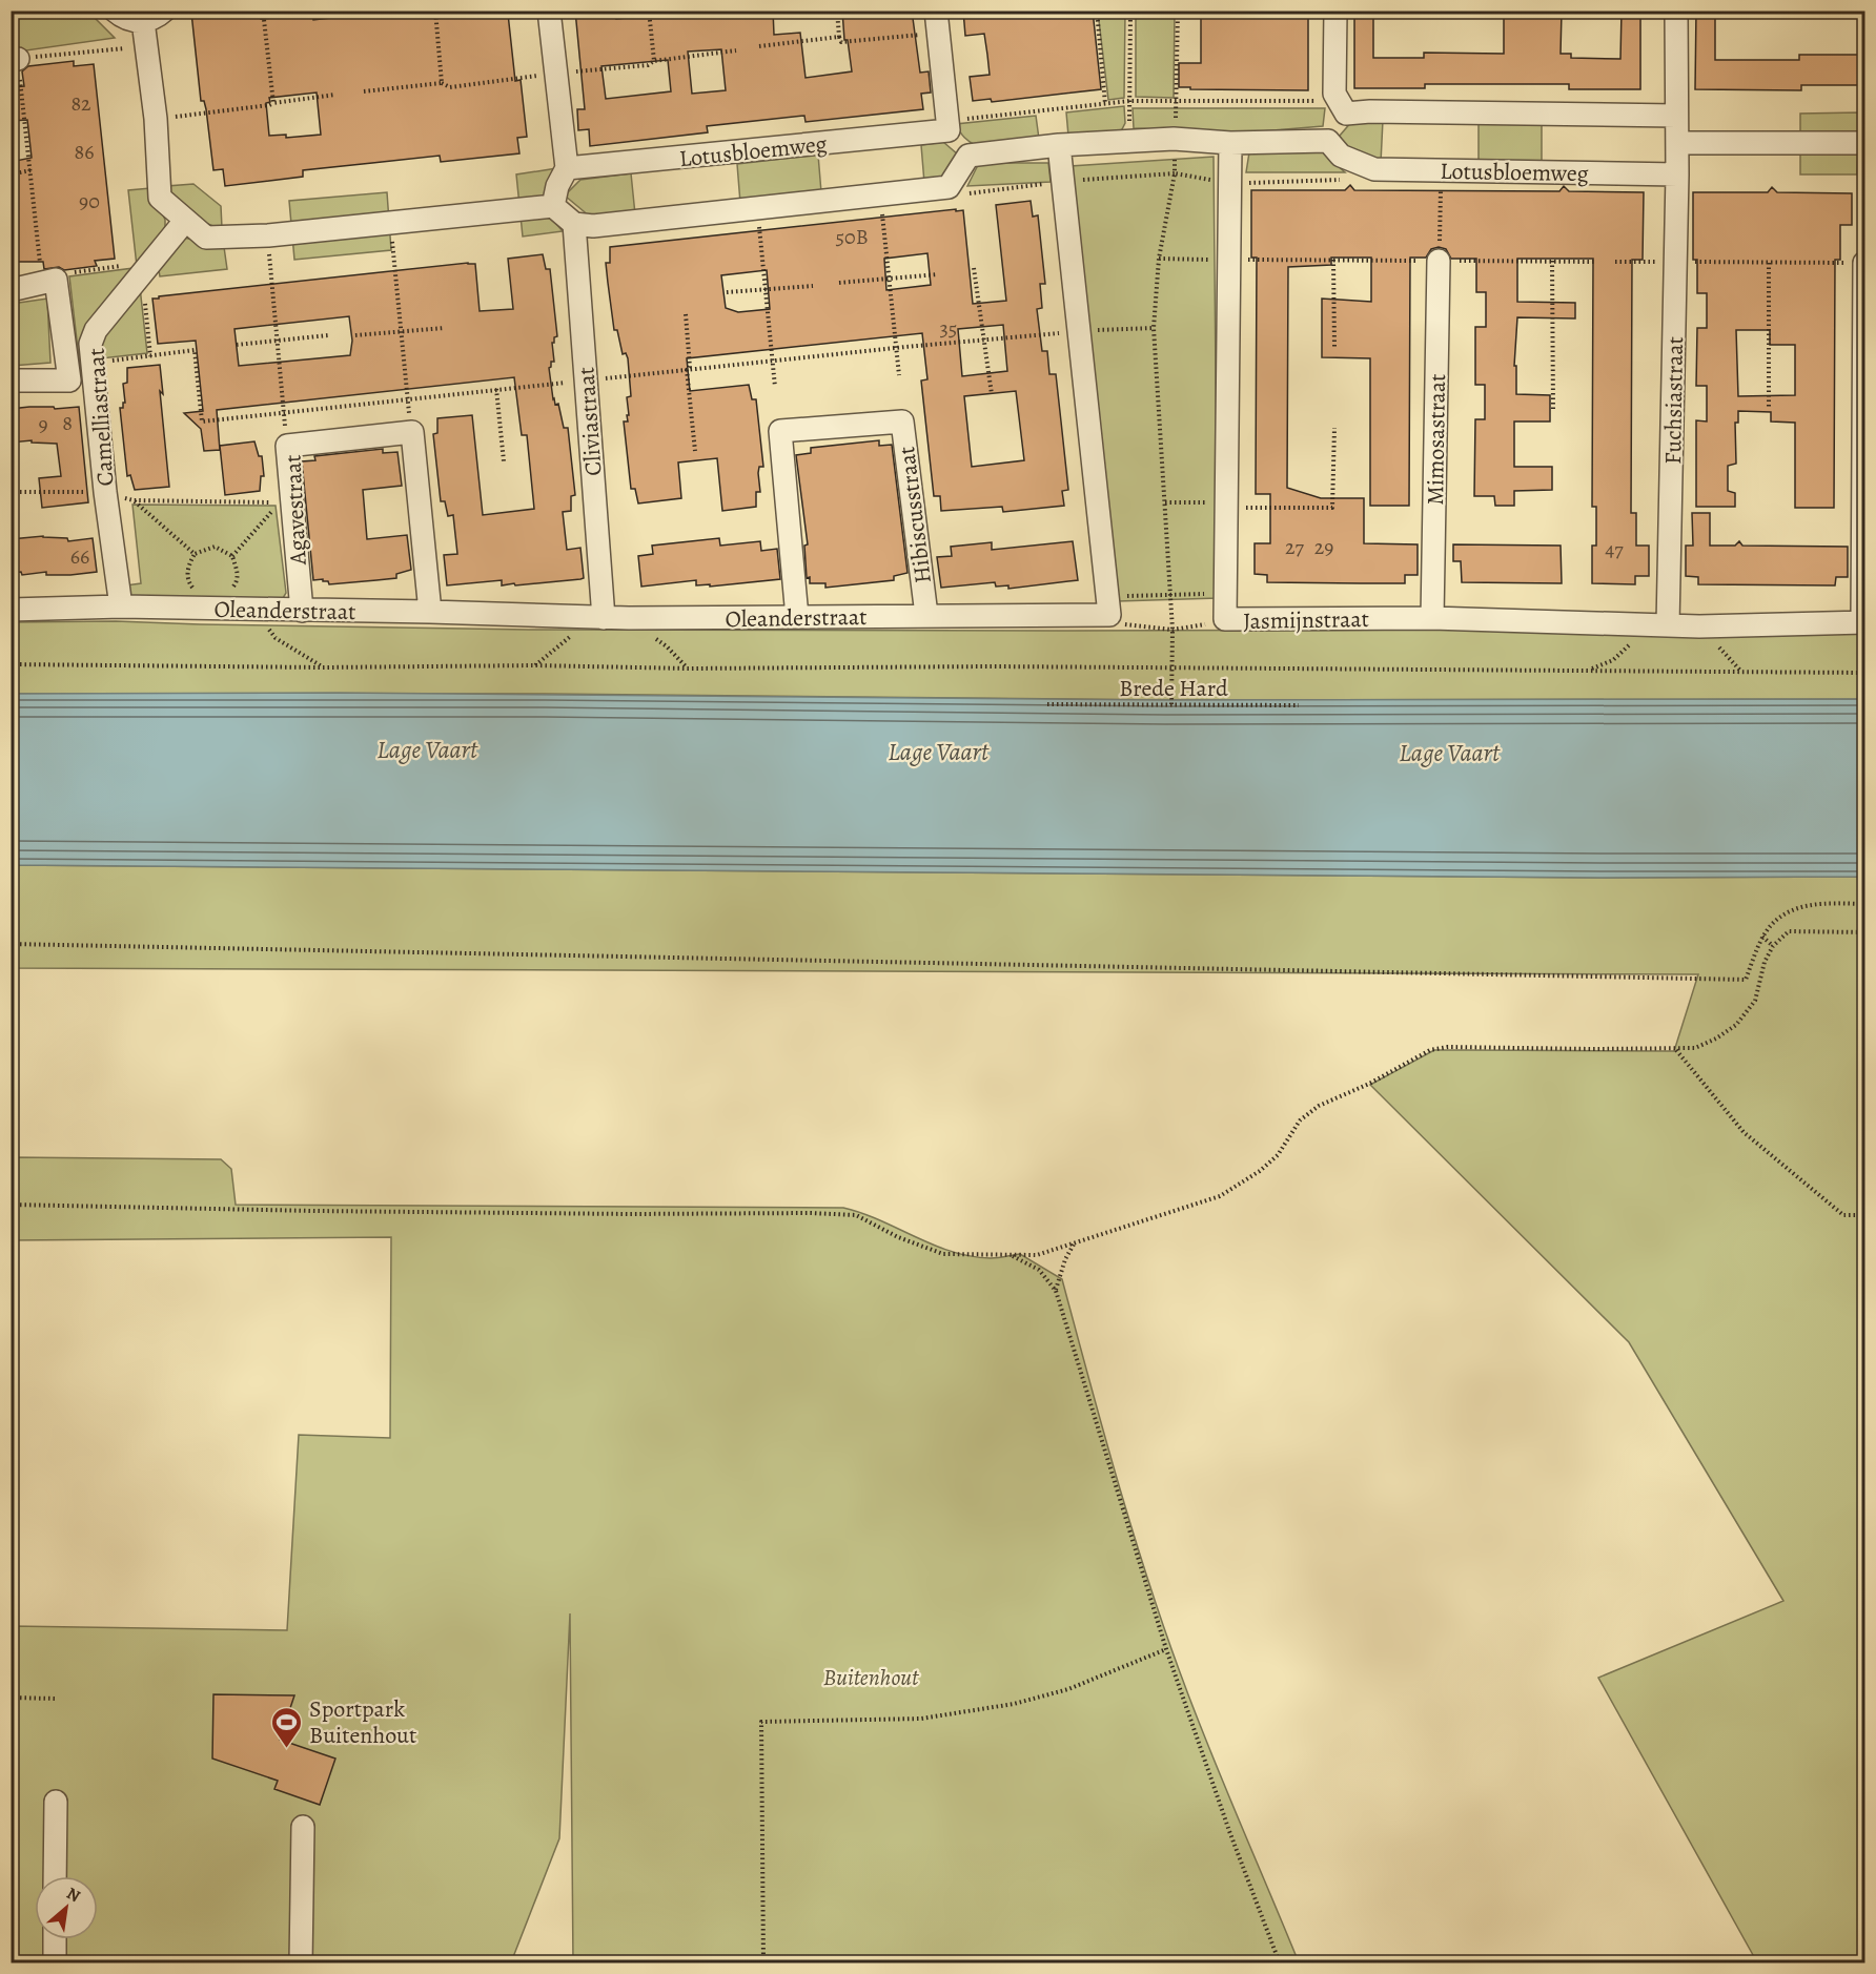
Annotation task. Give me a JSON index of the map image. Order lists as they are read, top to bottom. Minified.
{"streets":{"street":["Lotusbloemweg","Fuchsiastraat","Camelliastraat","Cliviastraat","Mimosastraat","Agavestraat","Hibiscusstraat","Oleanderstraat","Jasmijnstraat"],"path":["Brede Hard"]},"crossings":[["Lotusbloemweg","Fuchsiastraat"],["Fuchsiastraat","Jasmijnstraat"],["Camelliastraat","Oleanderstraat"],["Cliviastraat","Oleanderstraat"],["Mimosastraat","Jasmijnstraat"],["Agavestraat","Oleanderstraat"],["Hibiscusstraat","Oleanderstraat"]],"water":["Lage Vaart"],"parks":["Buitenhout"],"places":{"sports":["Sportpark Buitenhout"]},"house_numbers":["82","86","90","50B","35","8","9","27","29","47","66"],"north":"top right"}
